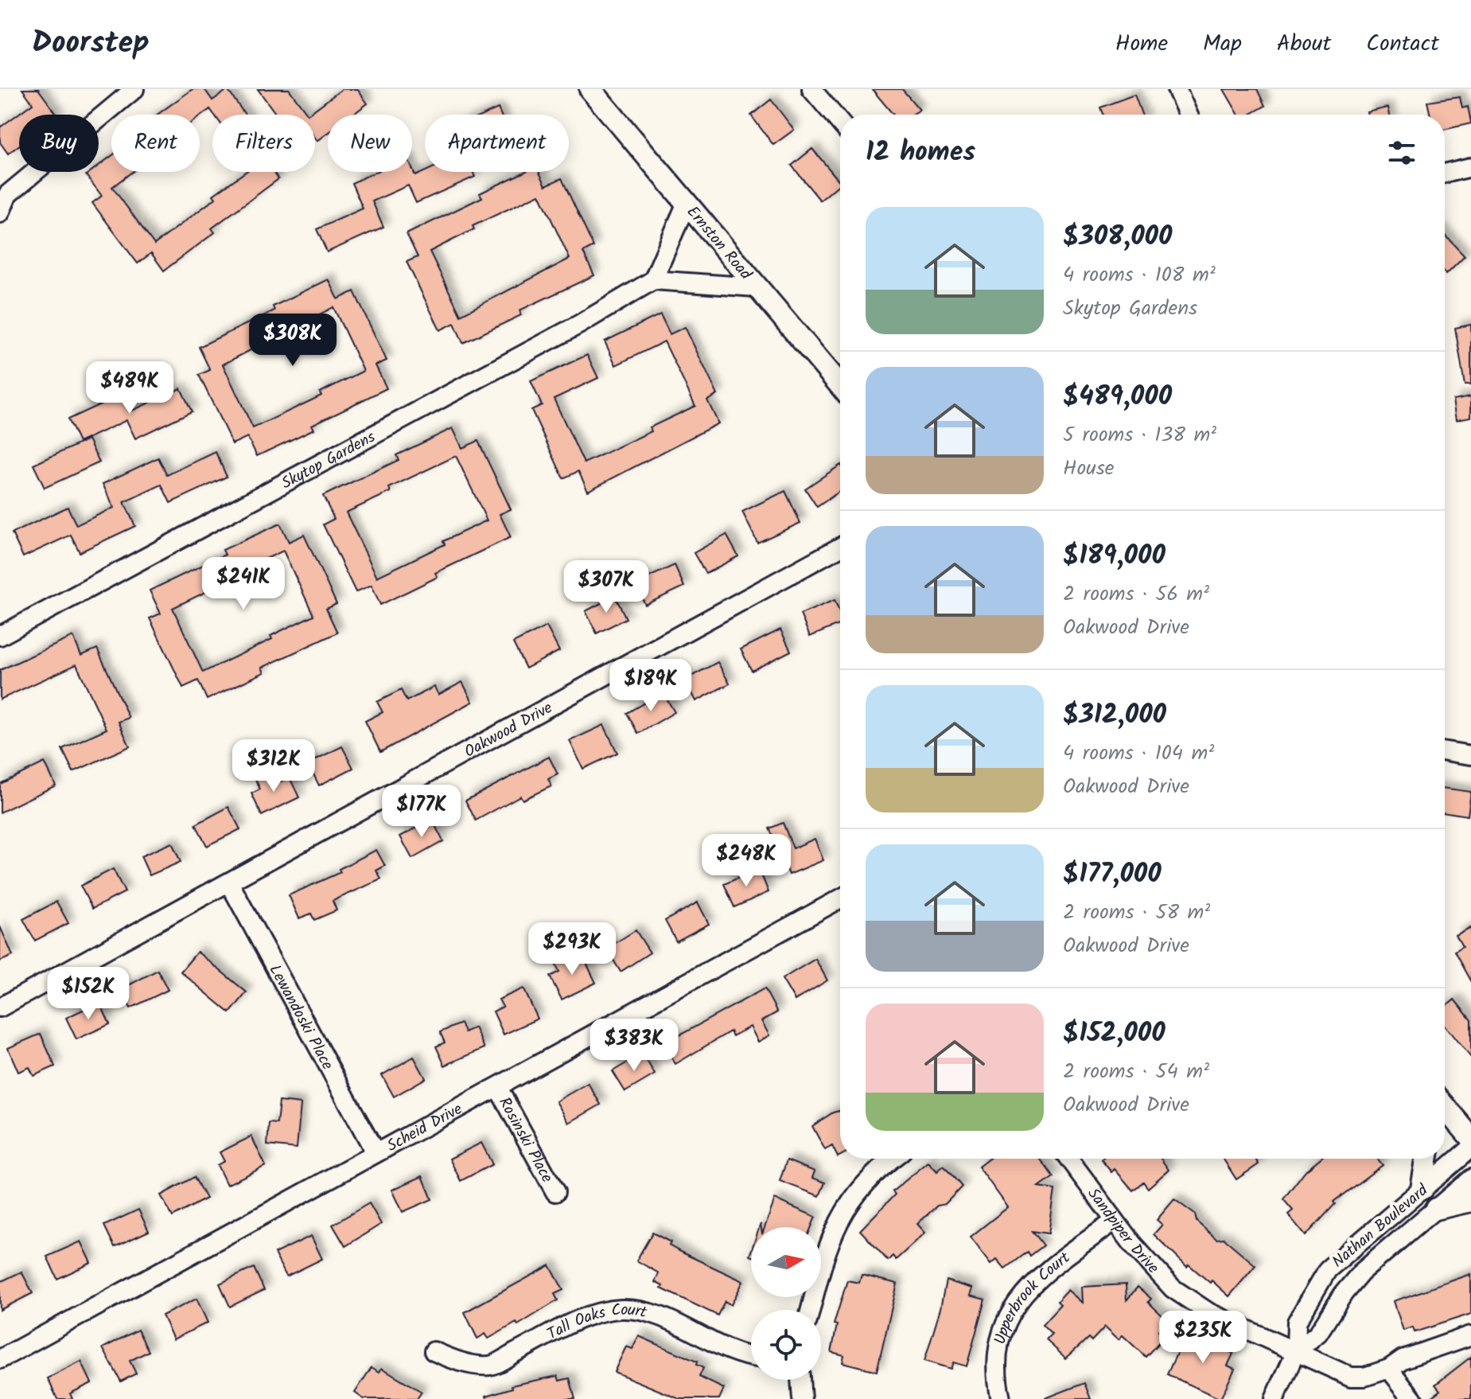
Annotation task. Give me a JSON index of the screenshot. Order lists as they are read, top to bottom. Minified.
{"streets":{"street":["Ernston Road","Skytop Gardens","Oakwood Drive","Lewandoski Place","Scheid Drive","Rosinski Place","Nathan Boulevard","Sandpiper Drive","Upperbrook Court","Tall Oaks Court"]},"crossings":[["Oakwood Drive","Lewandoski Place"],["Lewandoski Place","Scheid Drive"],["Scheid Drive","Rosinski Place"],["Nathan Boulevard","Sandpiper Drive"],["Sandpiper Drive","Upperbrook Court"]],"north":"right","page":{"header":"Doorstep","nav":["Home","Map","About","Contact"],"chip":["Buy","Rent","Filters","New","Apartment"],"heading":"12 homes","list":[{"name":"$308,000","note":"4 rooms · 108 m² · Skytop Gardens"},{"name":"$489,000","note":"5 rooms · 138 m² · House"},{"name":"$189,000","note":"2 rooms · 56 m² · Oakwood Drive"},{"name":"$312,000","note":"4 rooms · 104 m² · Oakwood Drive"},{"name":"$177,000","note":"2 rooms · 58 m² · Oakwood Drive"},{"name":"$152,000","note":"2 rooms · 54 m² · Oakwood Drive"}],"price":["$308K","$489K","$241K","$307K","$189K","$312K","$177K","$248K","$293K","$152K","$383K","$235K"]}}
